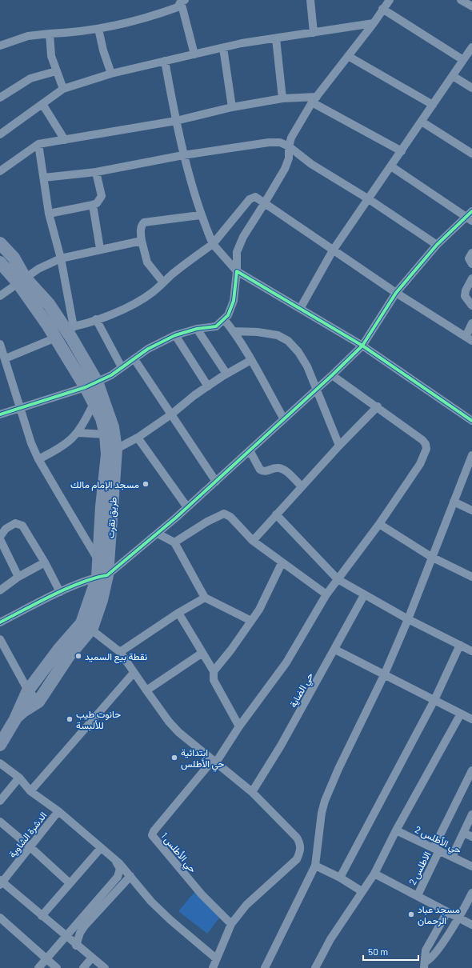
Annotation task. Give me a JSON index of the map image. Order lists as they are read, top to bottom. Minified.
{"streets":{"main road":["طريق تقرت"],"street":["حي الضاية","الدشرة الشاوية","حي الأطلس 2","حي الأطلس 1","الاطلس 2"]},"crossings":[["حي الأطلس 2","الاطلس 2"]],"places":["مسجد الإمام مالك","نقطة بيع السميد","حانوت طيب للألبسة","ابتدائية حي الأطلس","مسجد عباد الرحمان"],"scale_bar":"50 m"}
